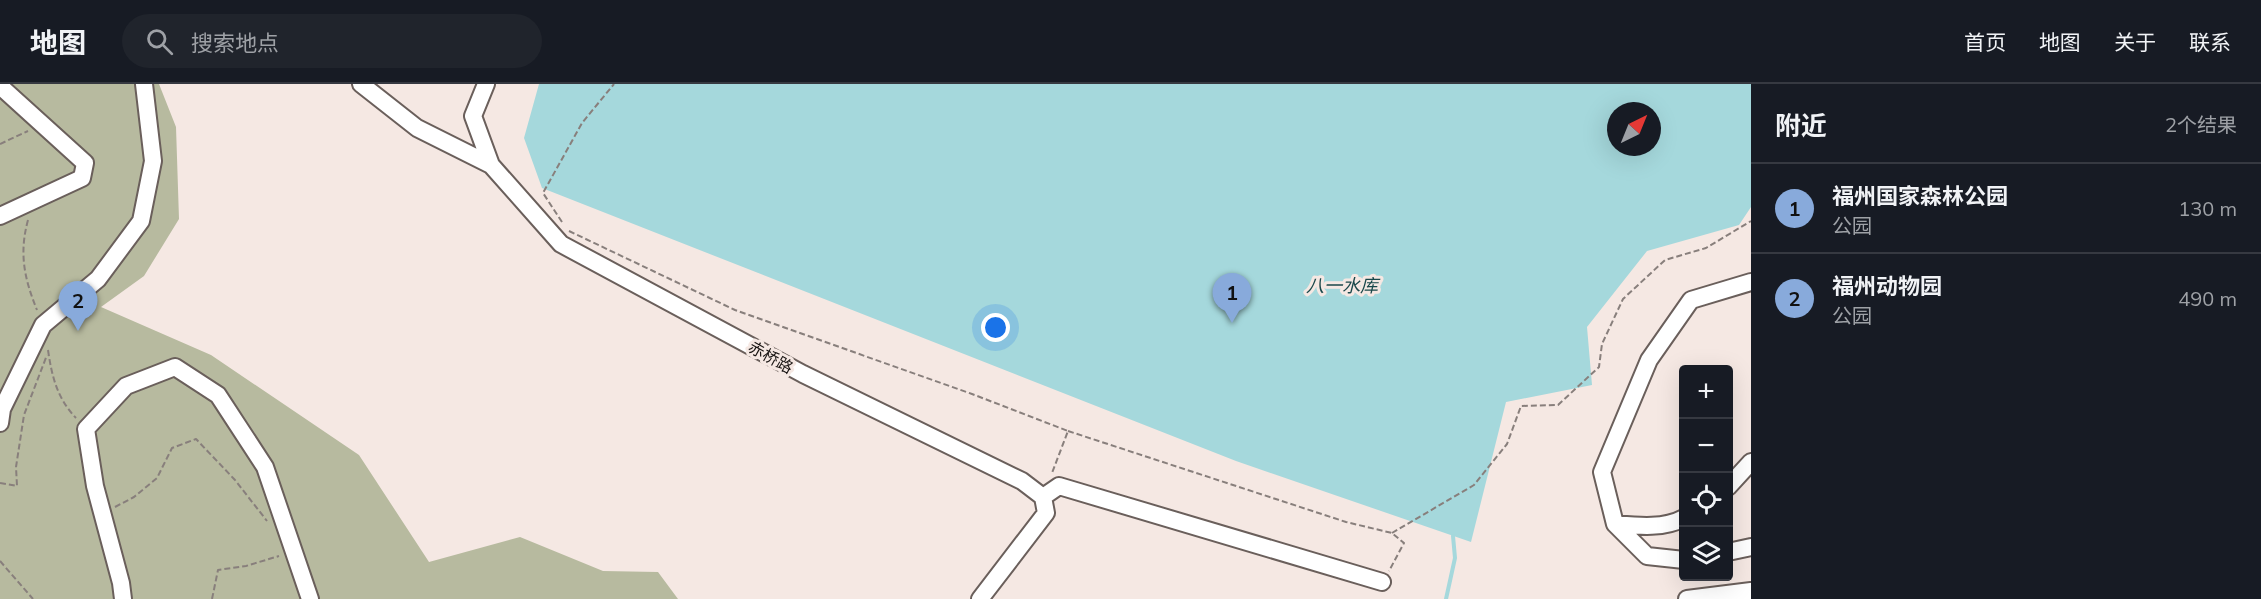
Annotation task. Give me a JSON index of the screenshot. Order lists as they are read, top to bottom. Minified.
{"streets":{"street":["赤桥路"]},"water":["八一水库"],"north":"top right","page":{"header":"地图","search":"搜索地点","nav":["首页","地图","关于","联系"],"heading":["附近","2个结果"],"list":[{"mark":"1","name":"福州国家森林公园","note":"公园","value":"130 m"},{"mark":"2","name":"福州动物园","note":"公园","value":"490 m"}],"pins":["1","2"],"map_buttons":["+","−"]}}
